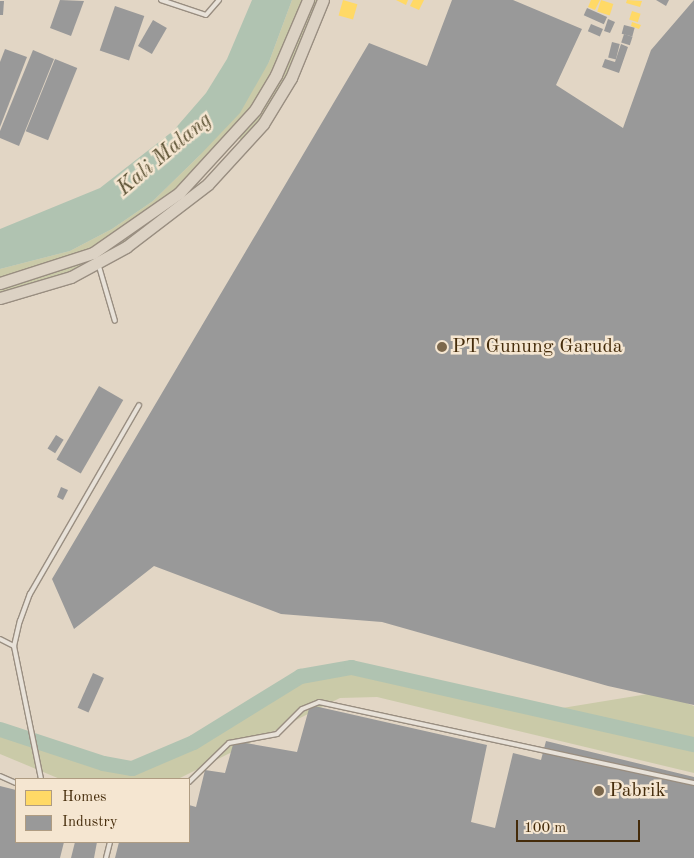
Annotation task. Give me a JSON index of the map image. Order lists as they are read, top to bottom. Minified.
{"water":["Kali Malang"],"places":["PT Gunung Garuda","Pabrik"],"legend":["Homes","Industry"],"scale_bar":"100 m"}
